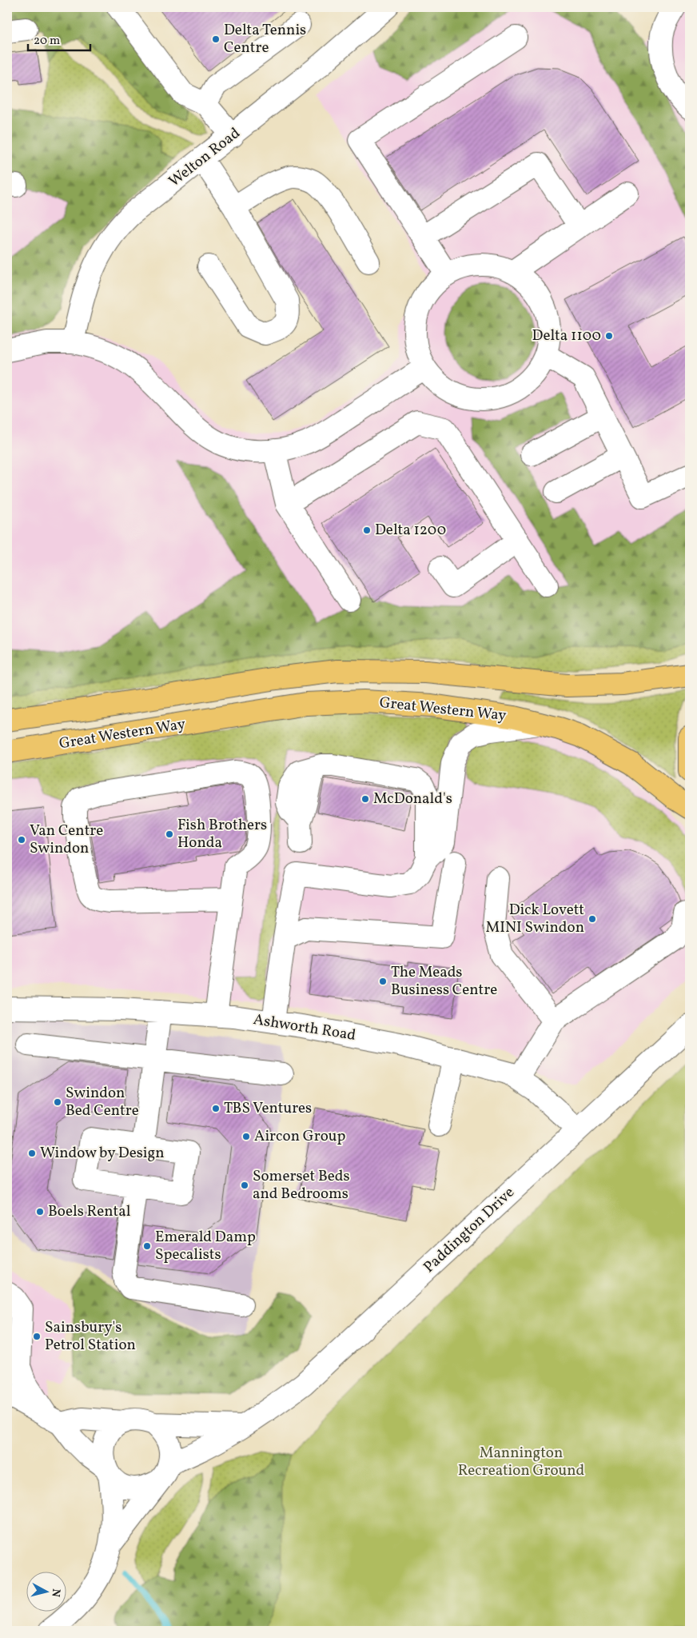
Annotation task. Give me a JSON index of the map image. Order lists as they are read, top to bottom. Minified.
{"streets":{"main road":["Great Western Way"],"street":["Welton Road","Ashworth Road","Paddington Drive"]},"crossings":[["Ashworth Road","Paddington Drive"]],"parks":["Mannington Recreation Ground"],"places":["Delta Tennis Centre","Delta 1100","Delta 1200","McDonald's","Fish Brothers Honda","Van Centre Swindon","Dick Lovett MINI Swindon","The Meads Business Centre","Swindon Bed Centre","TBS Ventures","Aircon Group","Window by Design","Somerset Beds and Bedrooms","Boels Rental","Emerald Damp Specalists","Sainsbury's Petrol Station"],"scale_bar":"20 m","north":"right"}
